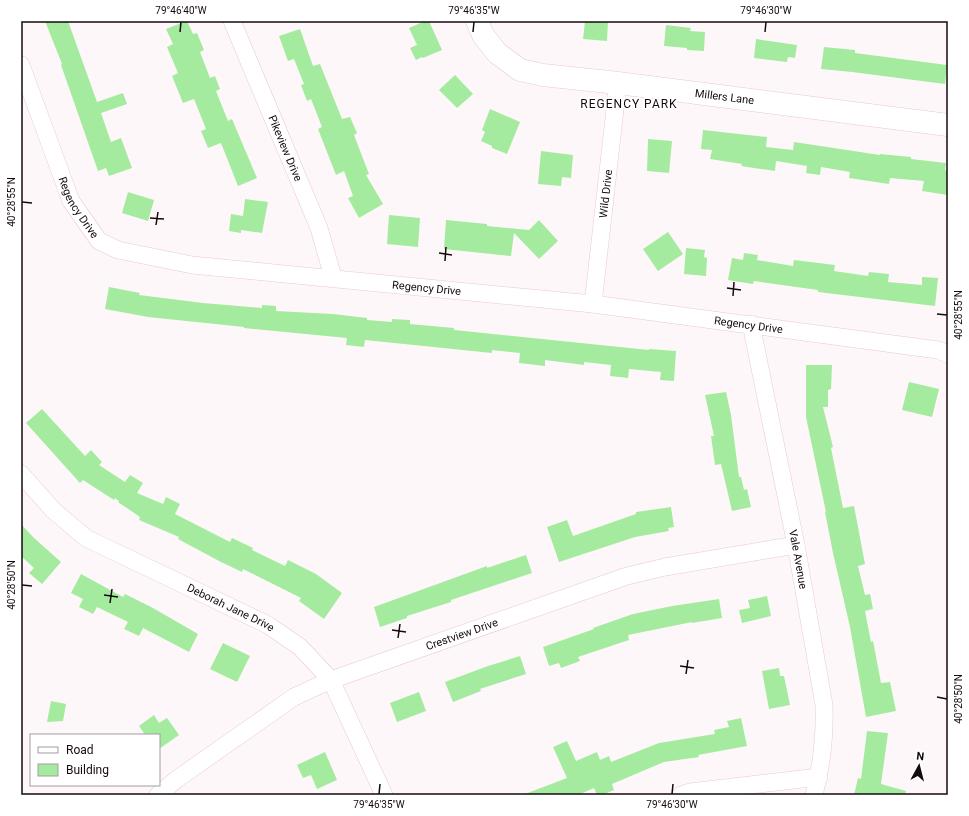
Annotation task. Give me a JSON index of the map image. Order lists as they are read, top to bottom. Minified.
{"streets":{"street":["Millers Lane","Pikeview Drive","Wild Drive","Regency Drive","Vale Avenue","Deborah Jane Drive","Crestview Drive"]},"crossings":[["Millers Lane","Wild Drive"],["Pikeview Drive","Regency Drive"],["Wild Drive","Regency Drive"],["Regency Drive","Vale Avenue"],["Vale Avenue","Crestview Drive"],["Deborah Jane Drive","Crestview Drive"]],"districts":["REGENCY PARK"],"legend":["Road","Building"],"north":"top","coordinates":["79°46'40\"W","79°46'35\"W","79°46'30\"W","40°28'55\"N","40°28'50\"N"]}
